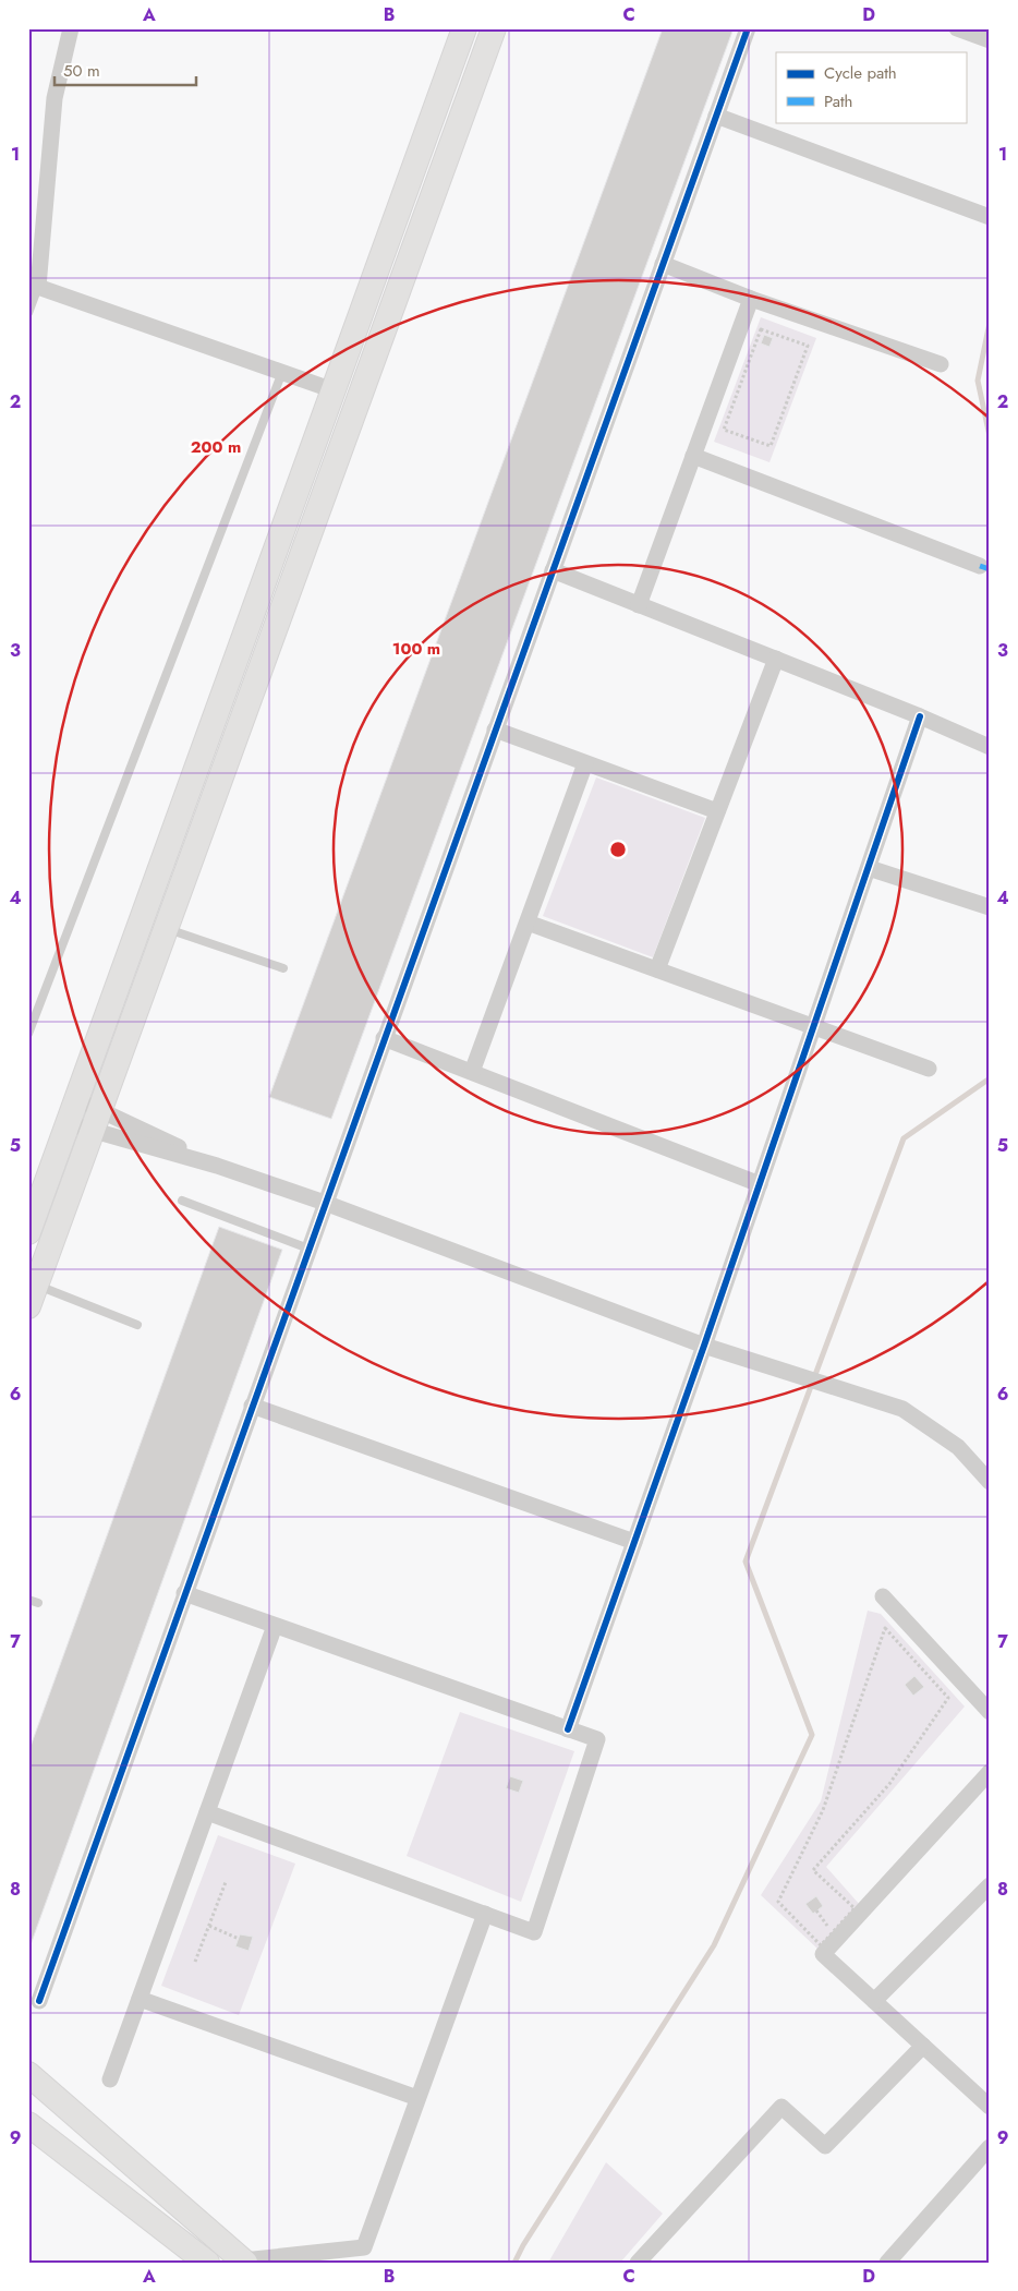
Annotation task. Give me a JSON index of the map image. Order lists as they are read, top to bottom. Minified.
{"legend":["Cycle path","Path"],"scale_bar":"50 m","grid":{"columns":["A","B","C","D"],"rows":["1","2","3","4","5","6","7","8","9"]},"rings":["200 m","100 m"]}
